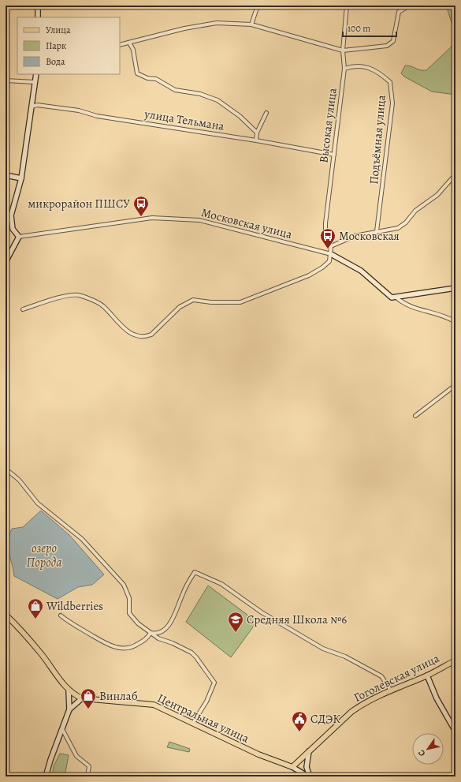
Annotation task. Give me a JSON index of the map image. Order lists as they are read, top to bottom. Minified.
{"streets":{"main road":["Гоголевская улица","Центральная улица"],"street":["улица Тельмана","Высокая улица","Подъёмная улица","Московская улица"]},"crossings":[["улица Тельмана","Высокая улица"],["Высокая улица","Подъёмная улица"],["Гоголевская улица","Центральная улица"]],"water":["озеро Порода"],"places":{"bus stop":["микрорайон ПШСУ","Московская"],"shop":["Wildberries","Винлаб"],"school or university":["Средняя Школа №6"],"public building":["СДЭК"]},"legend":["Улица","Парк","Вода"],"scale_bar":"100 m","north":"bottom left"}
